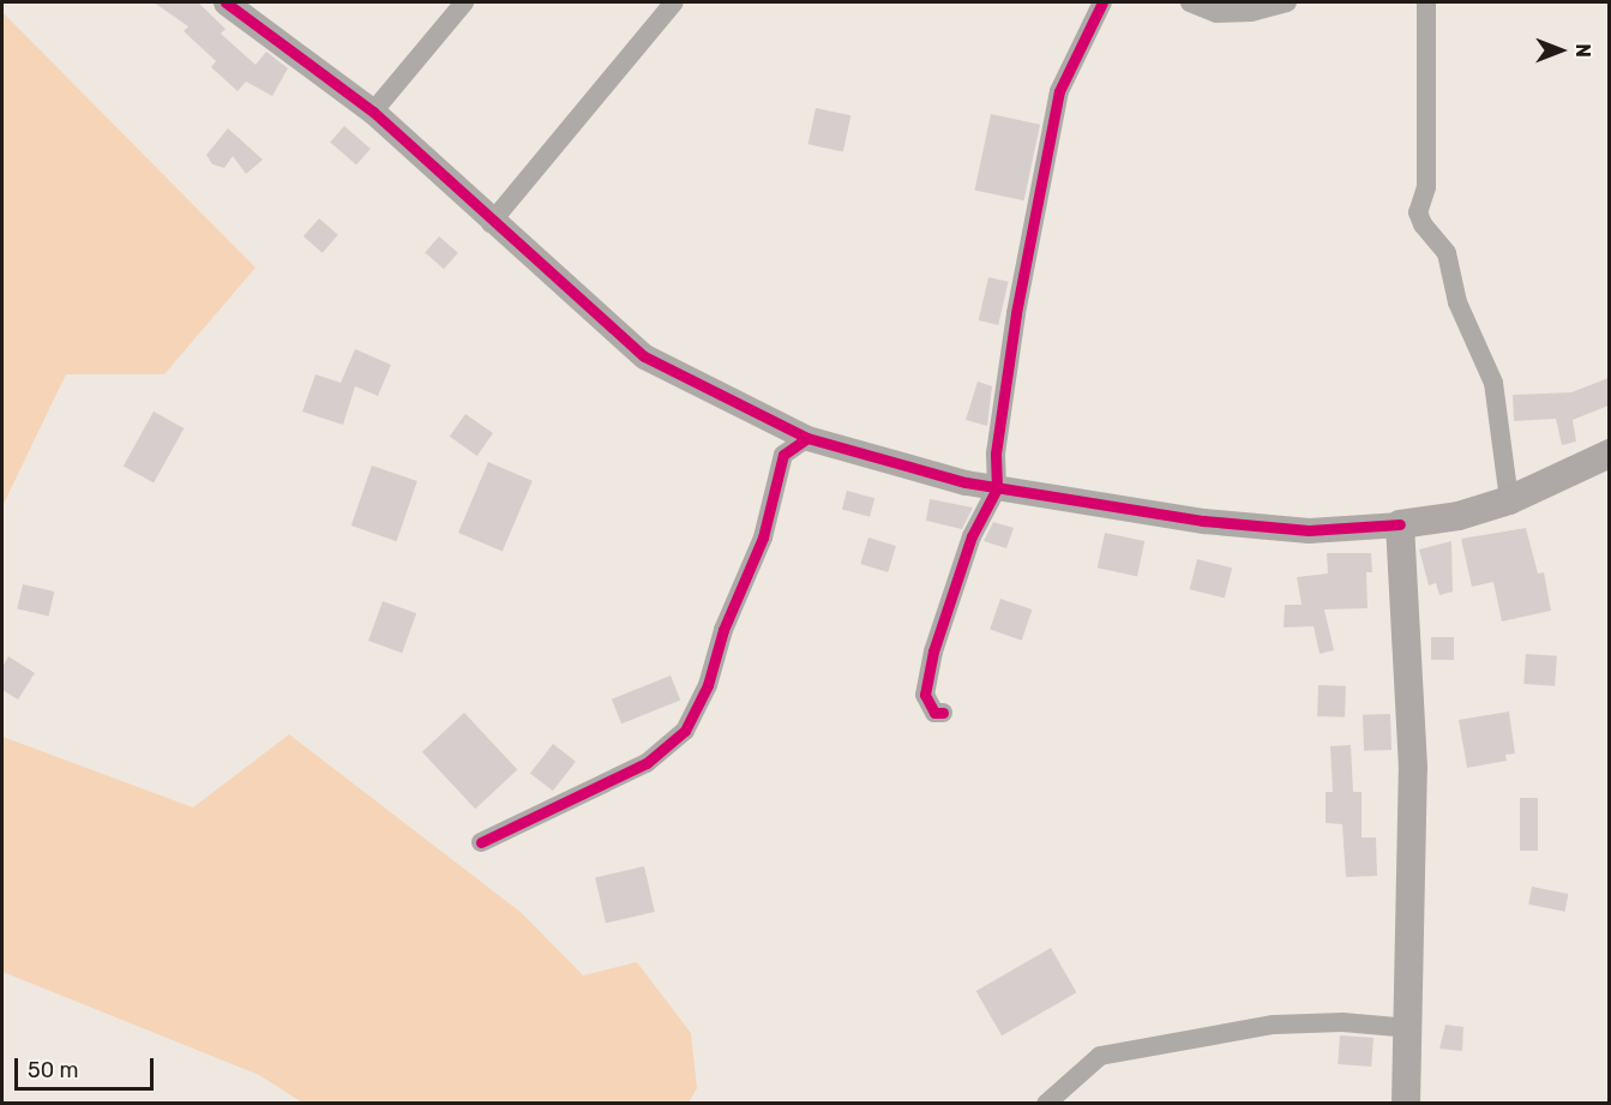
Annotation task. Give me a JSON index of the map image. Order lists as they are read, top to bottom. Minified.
{"scale_bar":"50 m","north":"right"}
